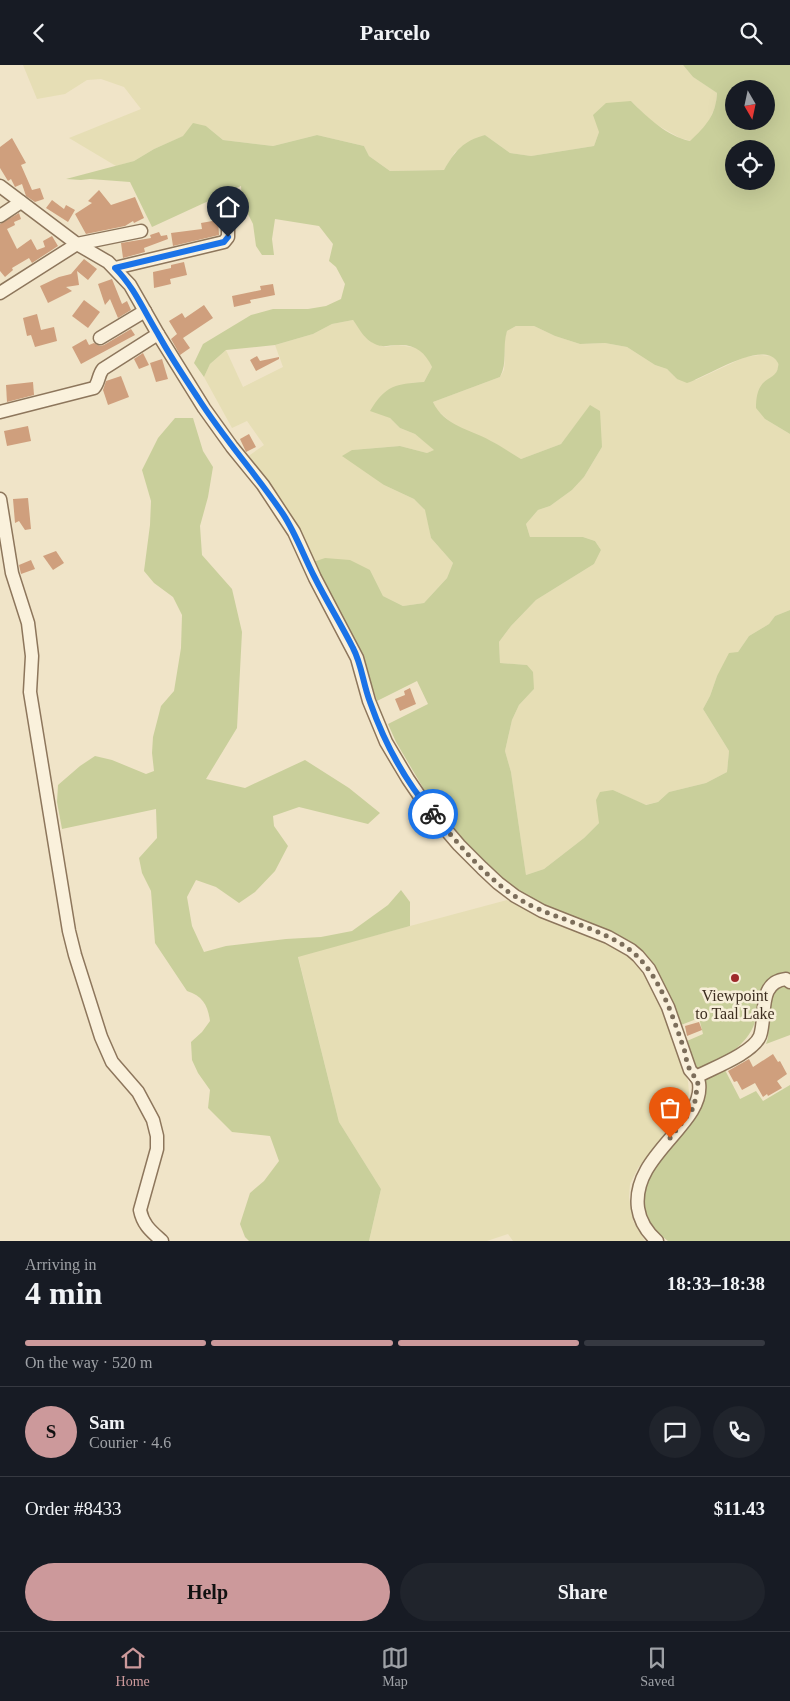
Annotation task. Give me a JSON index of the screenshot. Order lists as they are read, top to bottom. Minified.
{"places":["Viewpoint to Taal Lake"],"north":"bottom","page":{"header":"Parcelo","heading":["4 min","Arriving in","18:33–18:38"],"panel":["Sam","Courier · 4.6","Order #8433","$11.43"],"bar":"On the way · 520 m","round":"S","buttons":["Help","Share"],"tabs":["Home","Map","Saved"]}}
